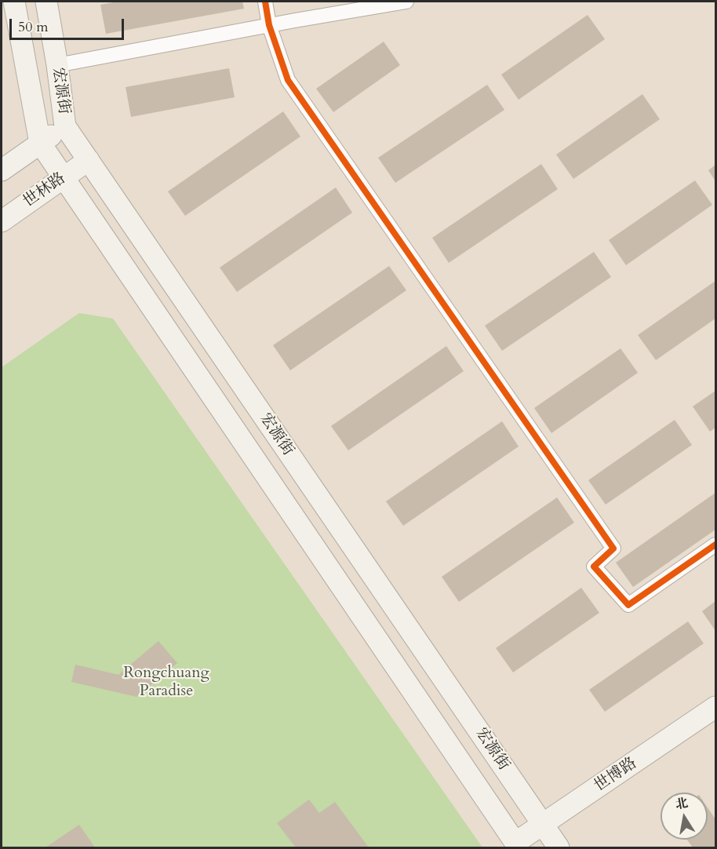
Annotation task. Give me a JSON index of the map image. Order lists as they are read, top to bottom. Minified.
{"streets":{"main road":["宏源街","世林路","世博路"]},"crossings":[["宏源街","世林路"],["宏源街","世博路"]],"parks":["Rongchuang Paradise"],"scale_bar":"50 m","north":"top"}
